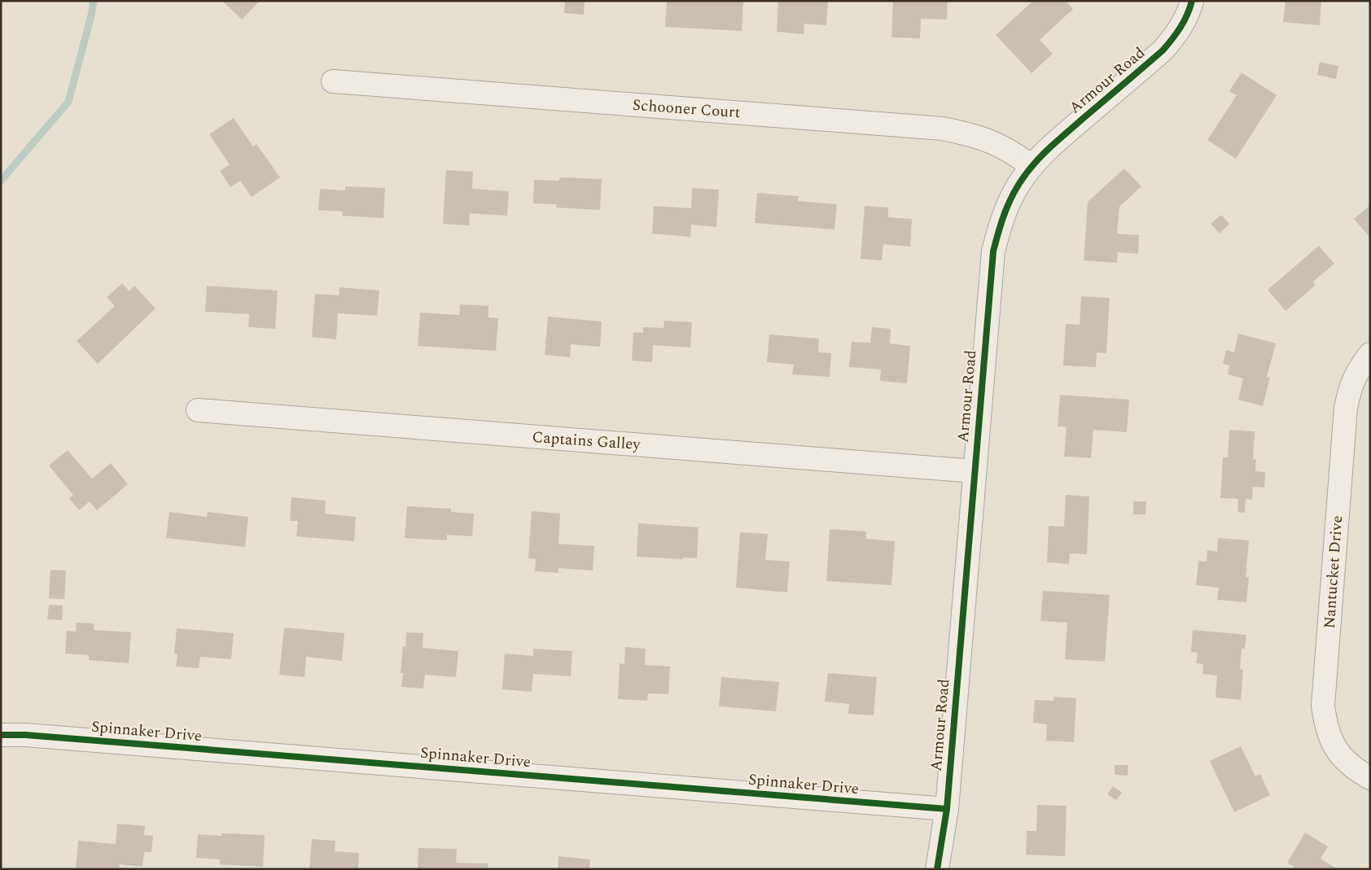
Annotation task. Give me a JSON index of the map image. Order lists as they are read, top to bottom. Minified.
{"streets":{"street":["Armour Road","Schooner Court","Captains Galley","Nantucket Drive","Spinnaker Drive"]},"crossings":[["Armour Road","Schooner Court"],["Armour Road","Captains Galley"],["Armour Road","Spinnaker Drive"]]}
